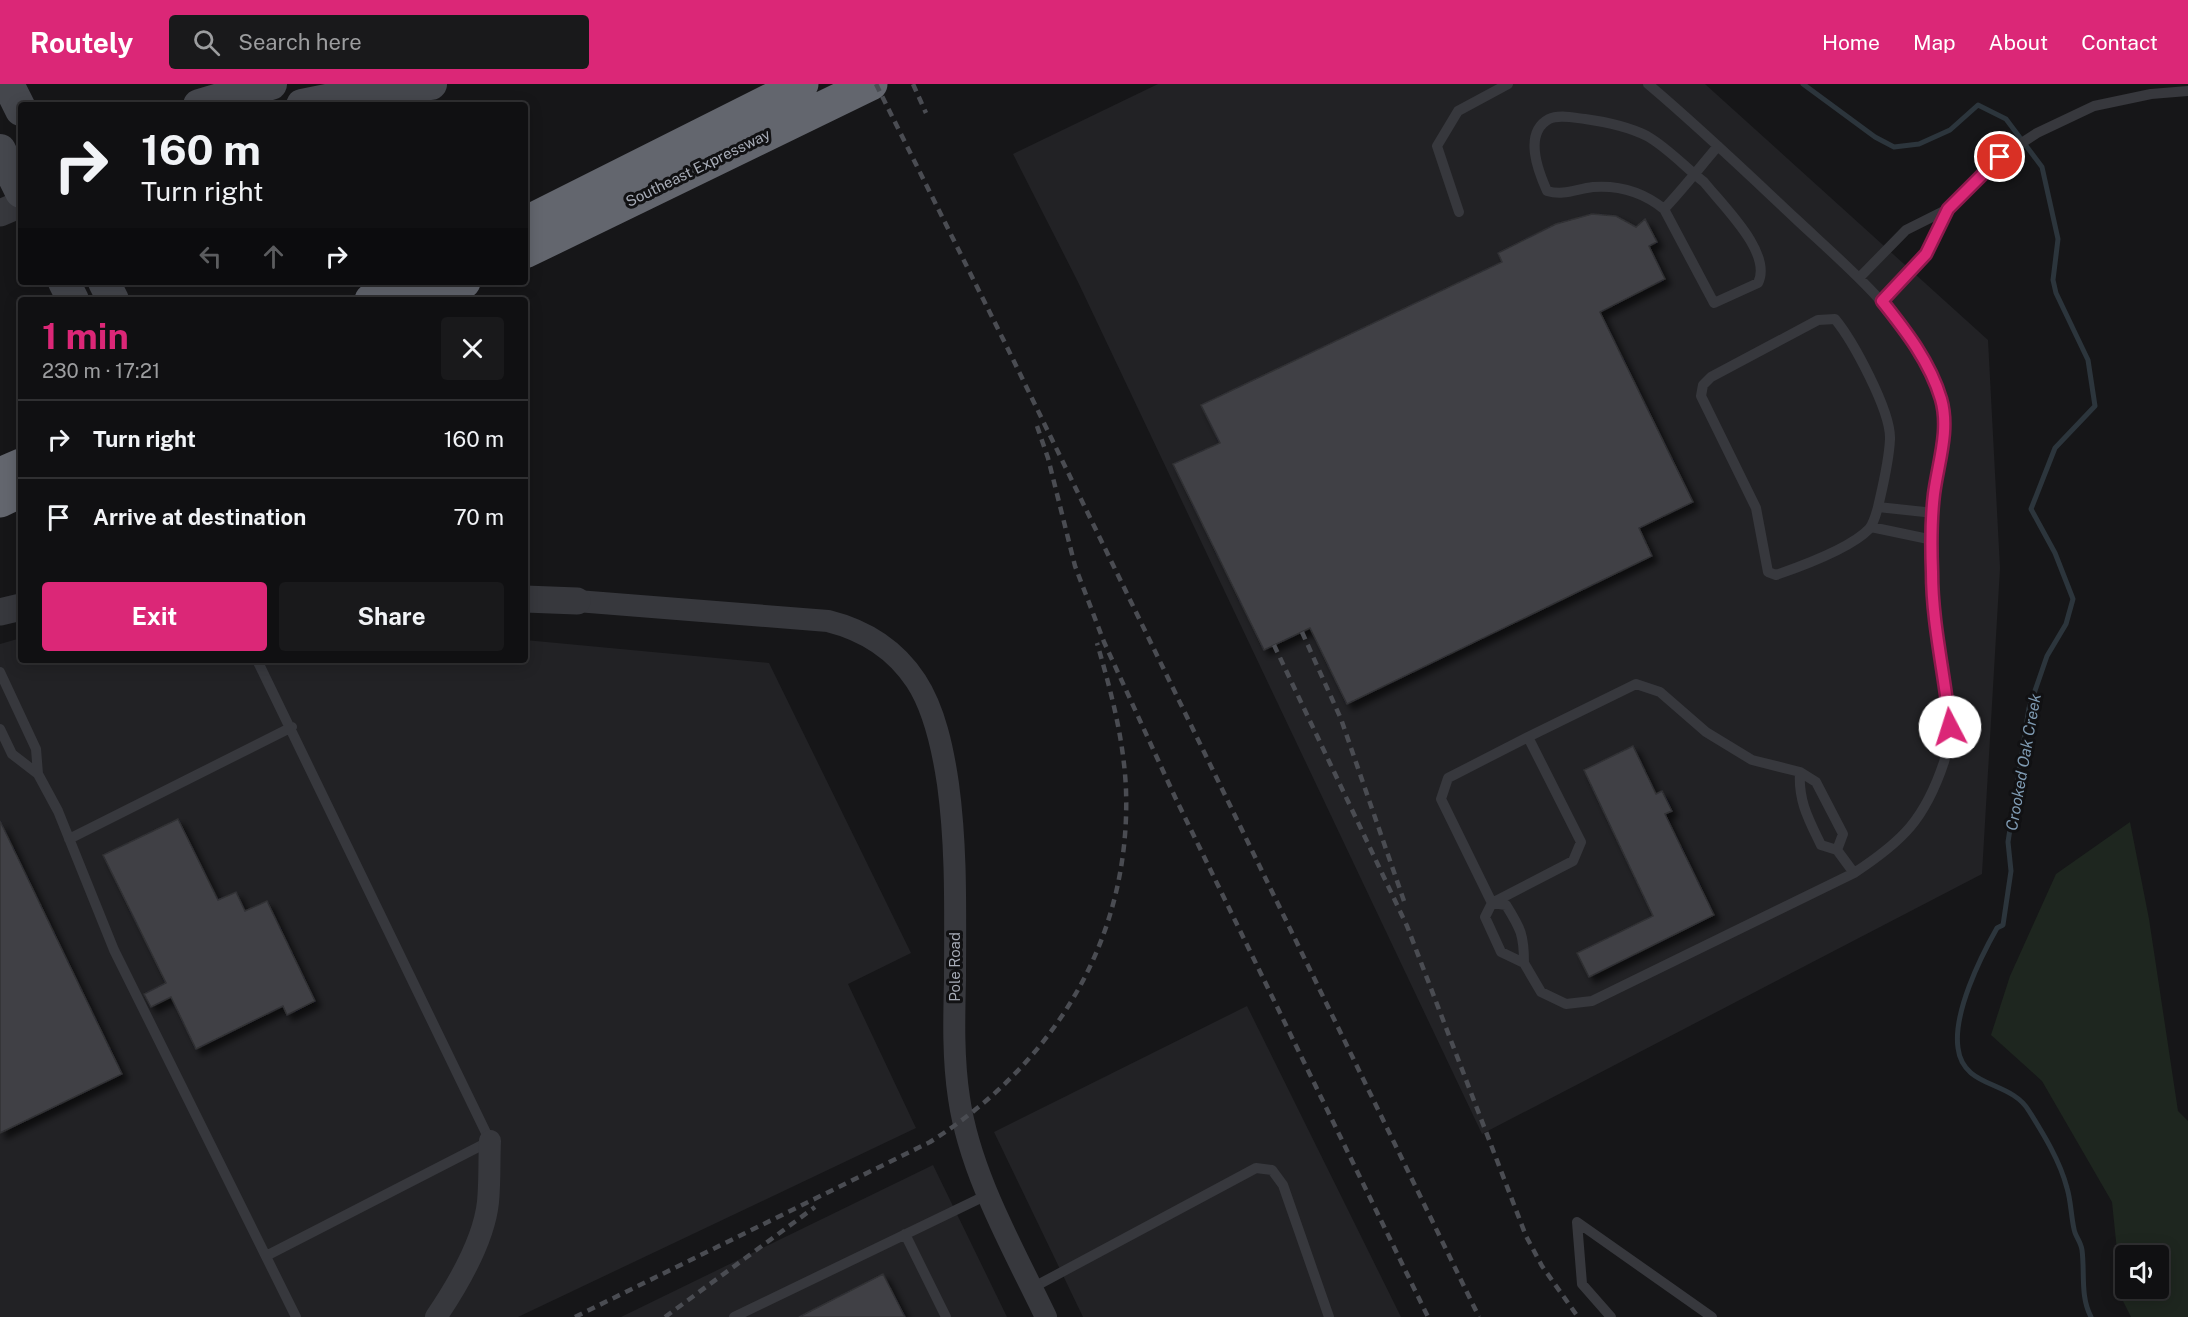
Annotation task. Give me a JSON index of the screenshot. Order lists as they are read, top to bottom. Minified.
{"streets":{"highway":["Southeast Expressway"],"street":["Pole Road"]},"water":["Crooked Oak Creek"],"page":{"header":"Routely","search":"Search here","nav":["Home","Map","About","Contact"],"turn":["160 m","Turn right"],"heading":["1 min","230 m · 17:21"],"list":[{"name":"Turn right","value":"160 m"},{"name":"Arrive at destination","value":"70 m"}],"buttons":["Exit","Share"]}}
